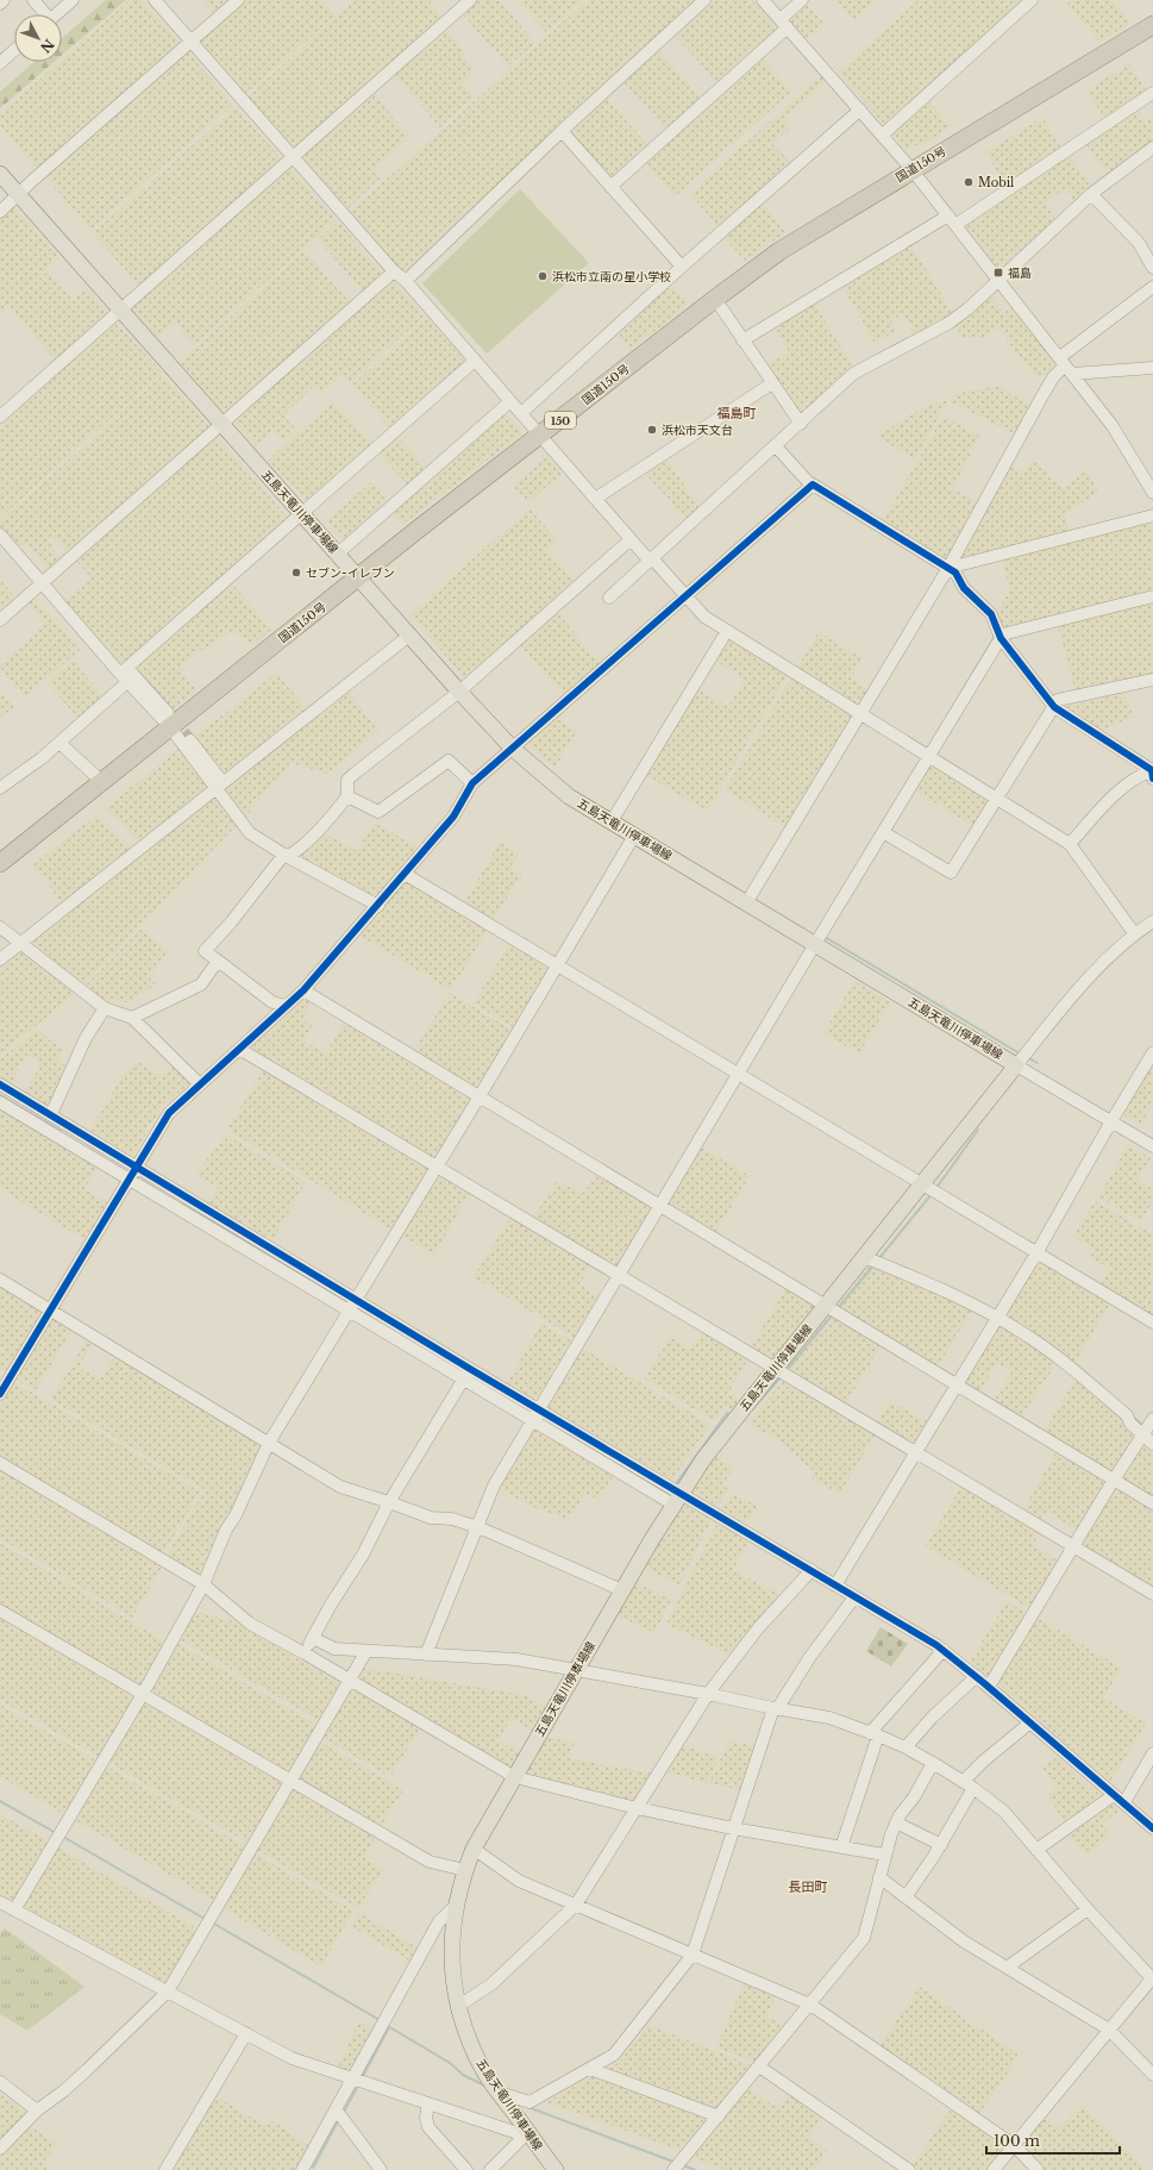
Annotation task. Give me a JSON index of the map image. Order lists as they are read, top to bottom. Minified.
{"streets":{"highway":["国道150号","150"],"main road":["五島天竜川停車場線"]},"crossings":[["国道150号","五島天竜川停車場線"]],"districts":["福島町","長田町"],"places":{"other":["Mobil","浜松市立南の星小学校","浜松市天文台","セブン-イレブン"],"transit":["福島"]},"scale_bar":"100 m","north":"bottom right"}
